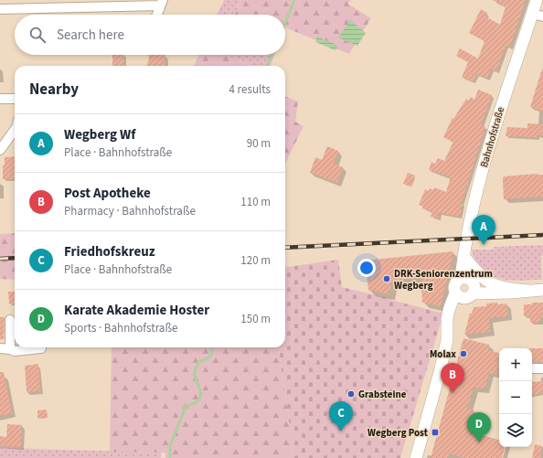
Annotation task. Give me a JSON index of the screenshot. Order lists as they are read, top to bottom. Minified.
{"streets":{"street":["Bahnhofstraße"]},"places":{"other":["DRK-Seniorenzentrum Wegberg","Molax","Grabsteine"],"transit":["Wegberg Post"]},"page":{"search":"Search here","heading":["Nearby","4 results"],"list":[{"mark":"A","name":"Wegberg Wf","note":"Place · Bahnhofstraße","value":"90 m"},{"mark":"B","name":"Post Apotheke","note":"Pharmacy · Bahnhofstraße","value":"110 m"},{"mark":"C","name":"Friedhofskreuz","note":"Place · Bahnhofstraße","value":"120 m"},{"mark":"D","name":"Karate Akademie Hoster","note":"Sports · Bahnhofstraße","value":"150 m"}],"pins":["A","B","C","D"],"map_buttons":["+","−"]}}
